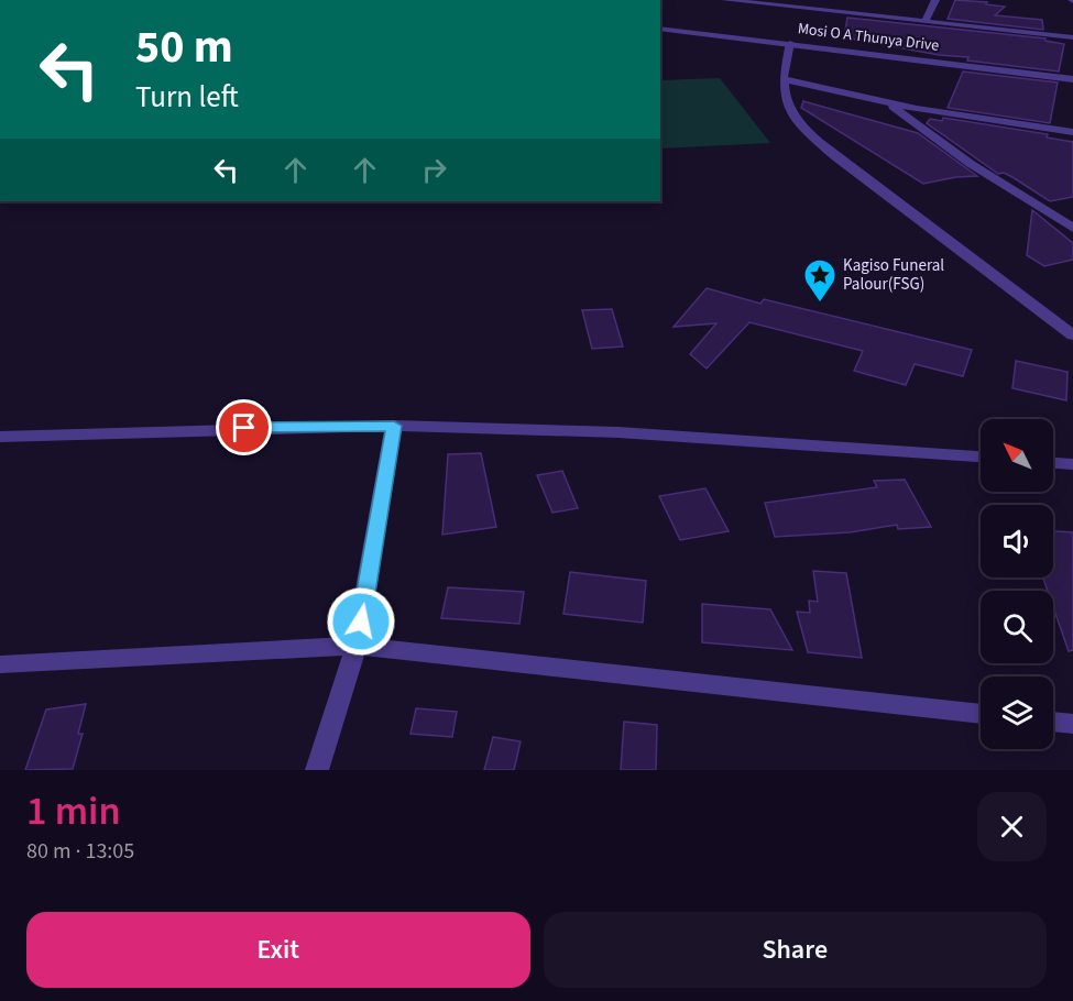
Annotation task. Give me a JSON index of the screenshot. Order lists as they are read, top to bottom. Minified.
{"streets":{"street":["Mosi O A Thunya Drive"]},"places":{"place":["Kagiso Funeral Palour(FSG)"]},"north":"top left","page":{"turn":["50 m","Turn left"],"heading":["1 min","80 m · 13:05"],"buttons":["Exit","Share"]}}
